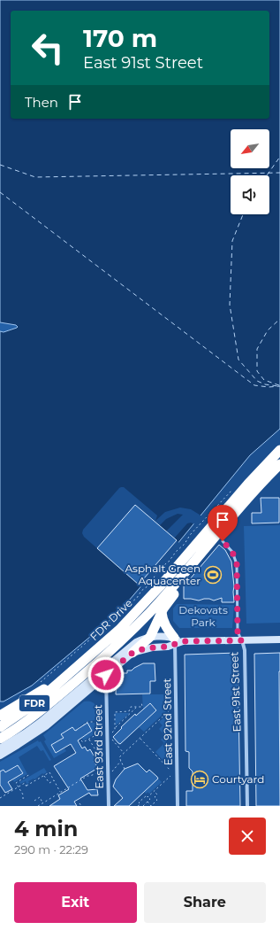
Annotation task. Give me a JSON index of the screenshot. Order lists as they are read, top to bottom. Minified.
{"streets":{"highway":["FDR Drive","FDR"],"street":["East 91st Street","East 92nd Street","East 93rd Street"]},"parks":["Dekovats Park"],"places":{"sports":["Asphalt Green Aquacenter"],"hotel":["Courtyard"]},"north":"bottom left","page":{"turn":["170 m","East 91st Street"],"then":"Then","heading":["4 min","290 m · 22:29"],"buttons":["Exit","Share"]}}
